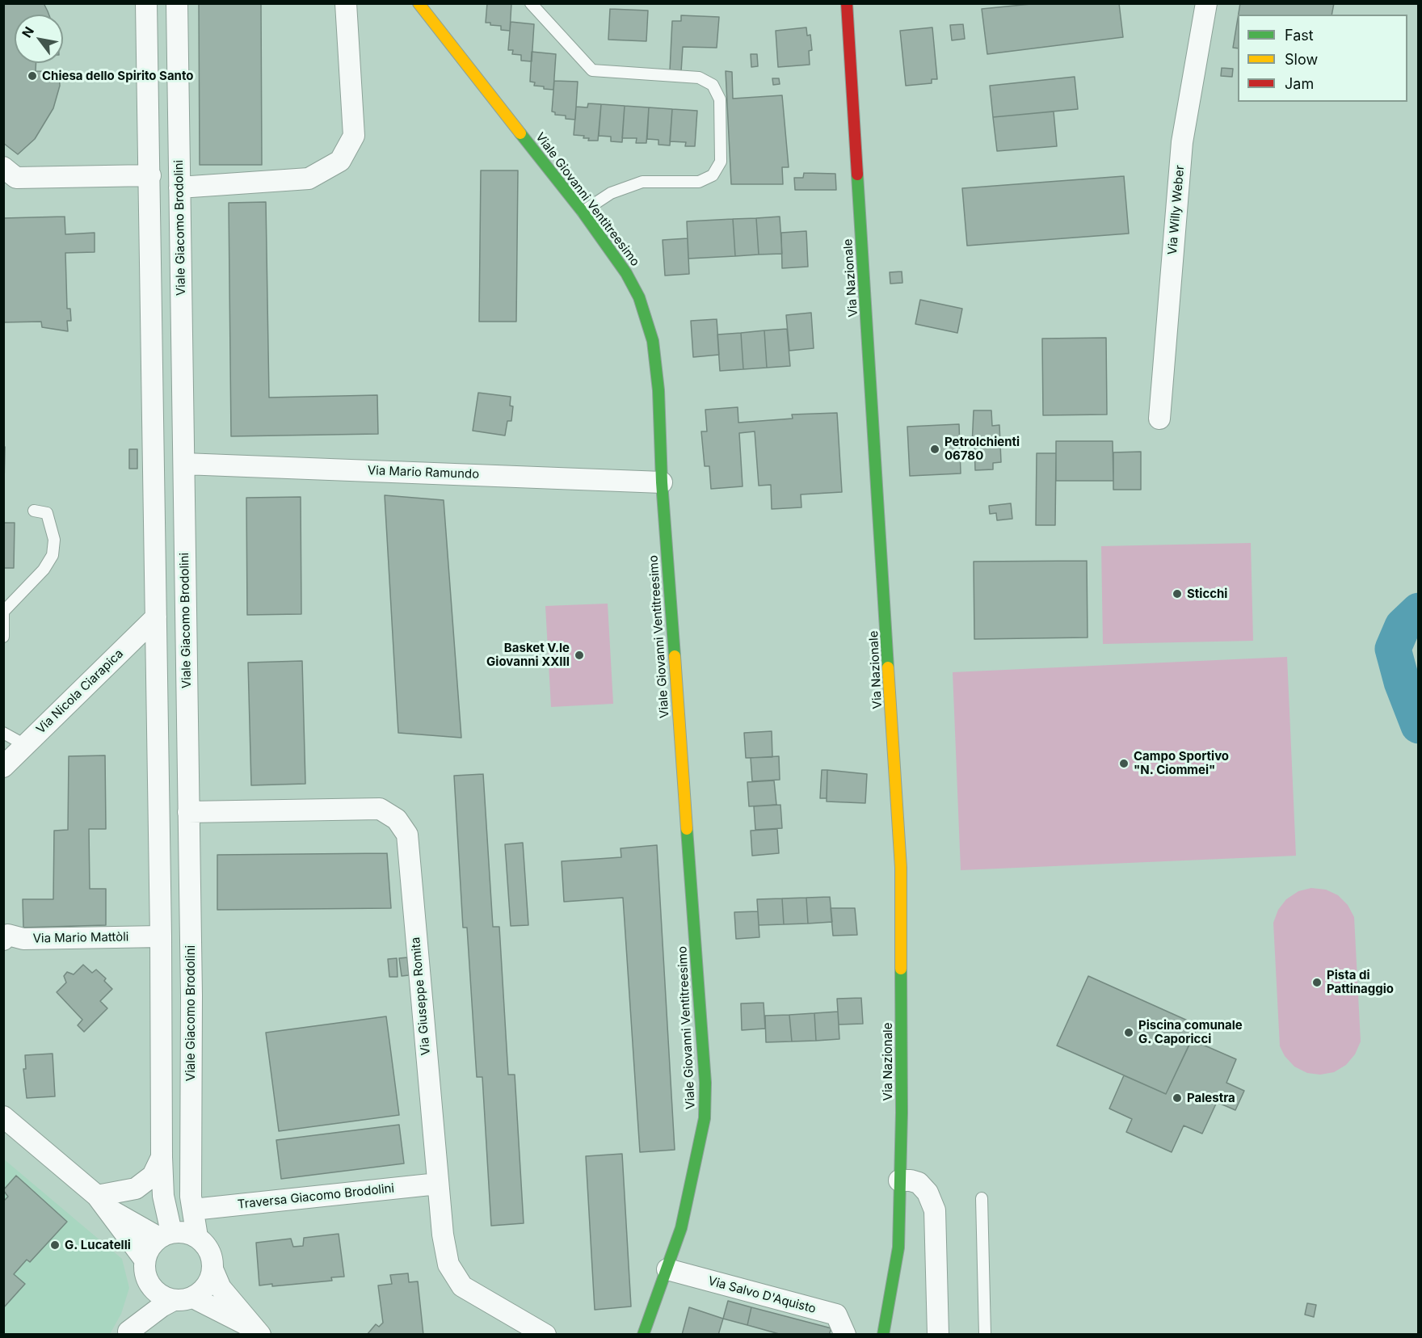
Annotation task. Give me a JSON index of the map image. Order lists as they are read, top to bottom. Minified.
{"streets":{"street":["Viale Giovanni Ventitreesimo","Via Willy Weber","Viale Giacomo Brodolini","Via Nazionale","Via Mario Ramundo","Via Nicola Ciarapica","Via Mario Mattòli","Via Giuseppe Romita","Traversa Giacomo Brodolini","Via Salvo D'Aquisto"]},"crossings":[["Viale Giovanni Ventitreesimo","Via Mario Ramundo"],["Viale Giovanni Ventitreesimo","Via Salvo D'Aquisto"],["Viale Giacomo Brodolini","Via Mario Ramundo"],["Viale Giacomo Brodolini","Via Giuseppe Romita"],["Viale Giacomo Brodolini","Traversa Giacomo Brodolini"],["Via Giuseppe Romita","Traversa Giacomo Brodolini"]],"places":["Chiesa dello Spirito Santo","Petrolchienti 06780","Sticchi","Basket V.le Giovanni XXIII","Campo Sportivo \"N. Ciommei\"","Pista di Pattinaggio","Piscina comunale G. Caporicci","Palestra","G. Lucatelli"],"legend":["Fast","Slow","Jam"],"north":"top left"}
